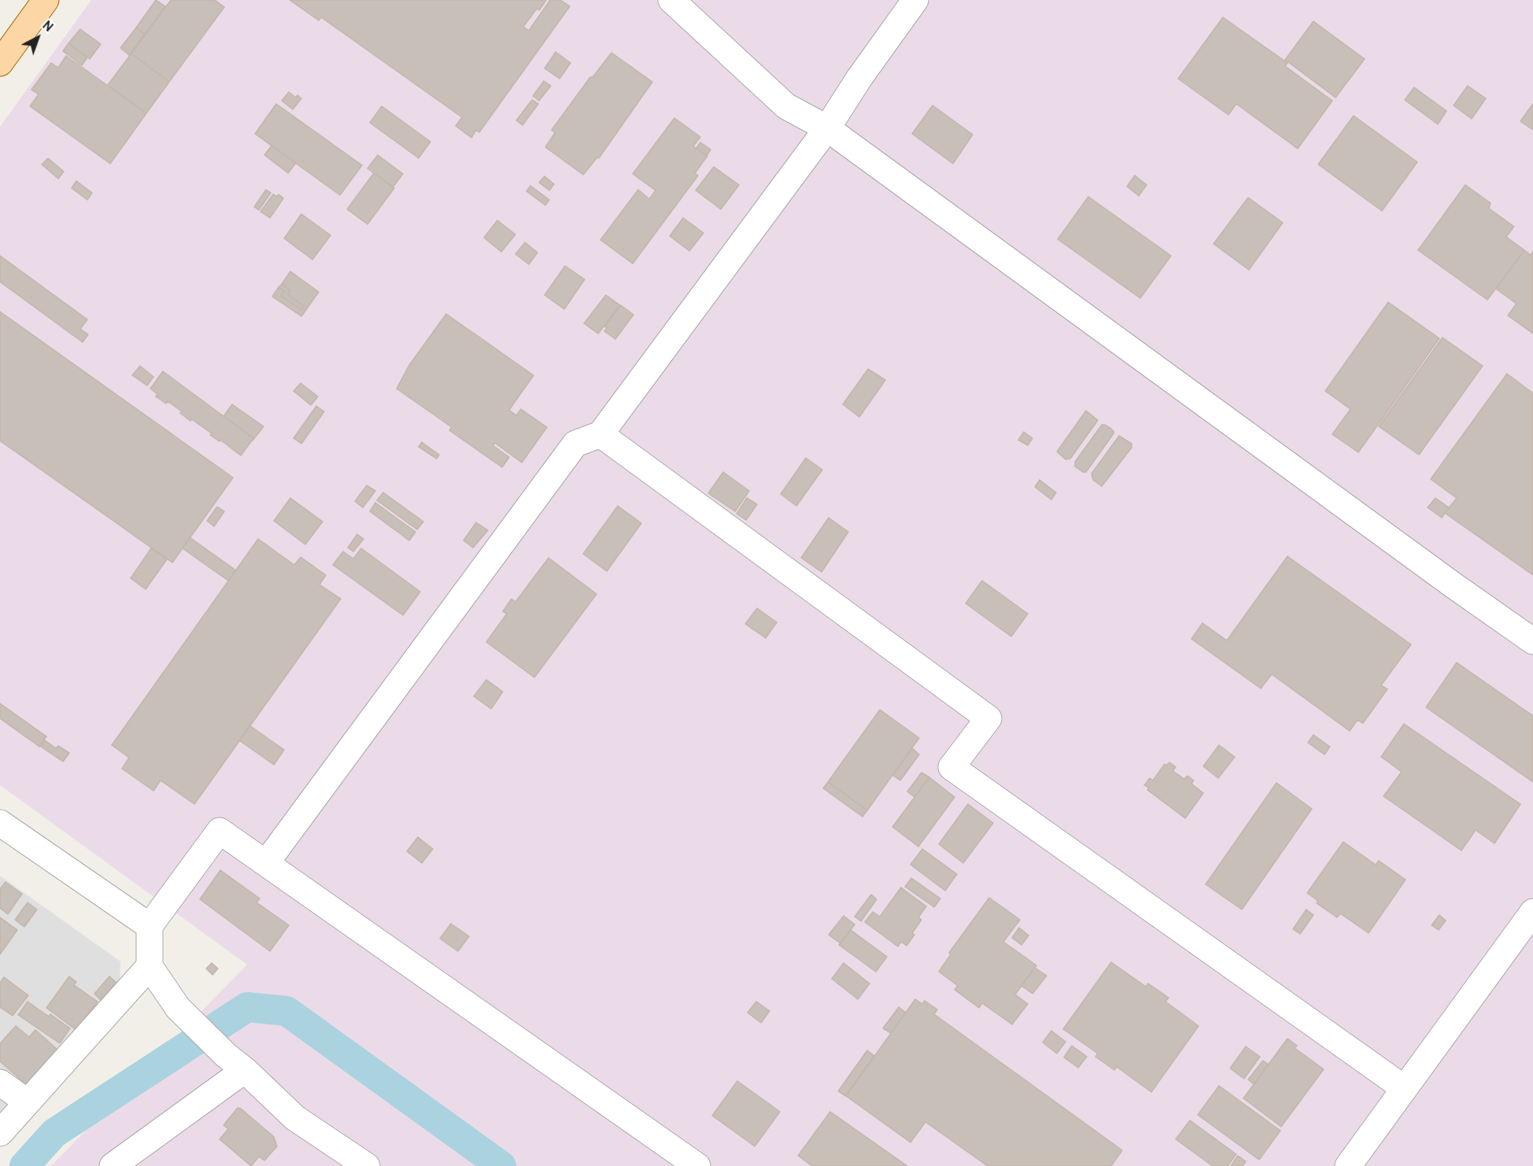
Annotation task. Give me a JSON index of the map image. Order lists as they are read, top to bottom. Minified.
{"north":"top right"}
